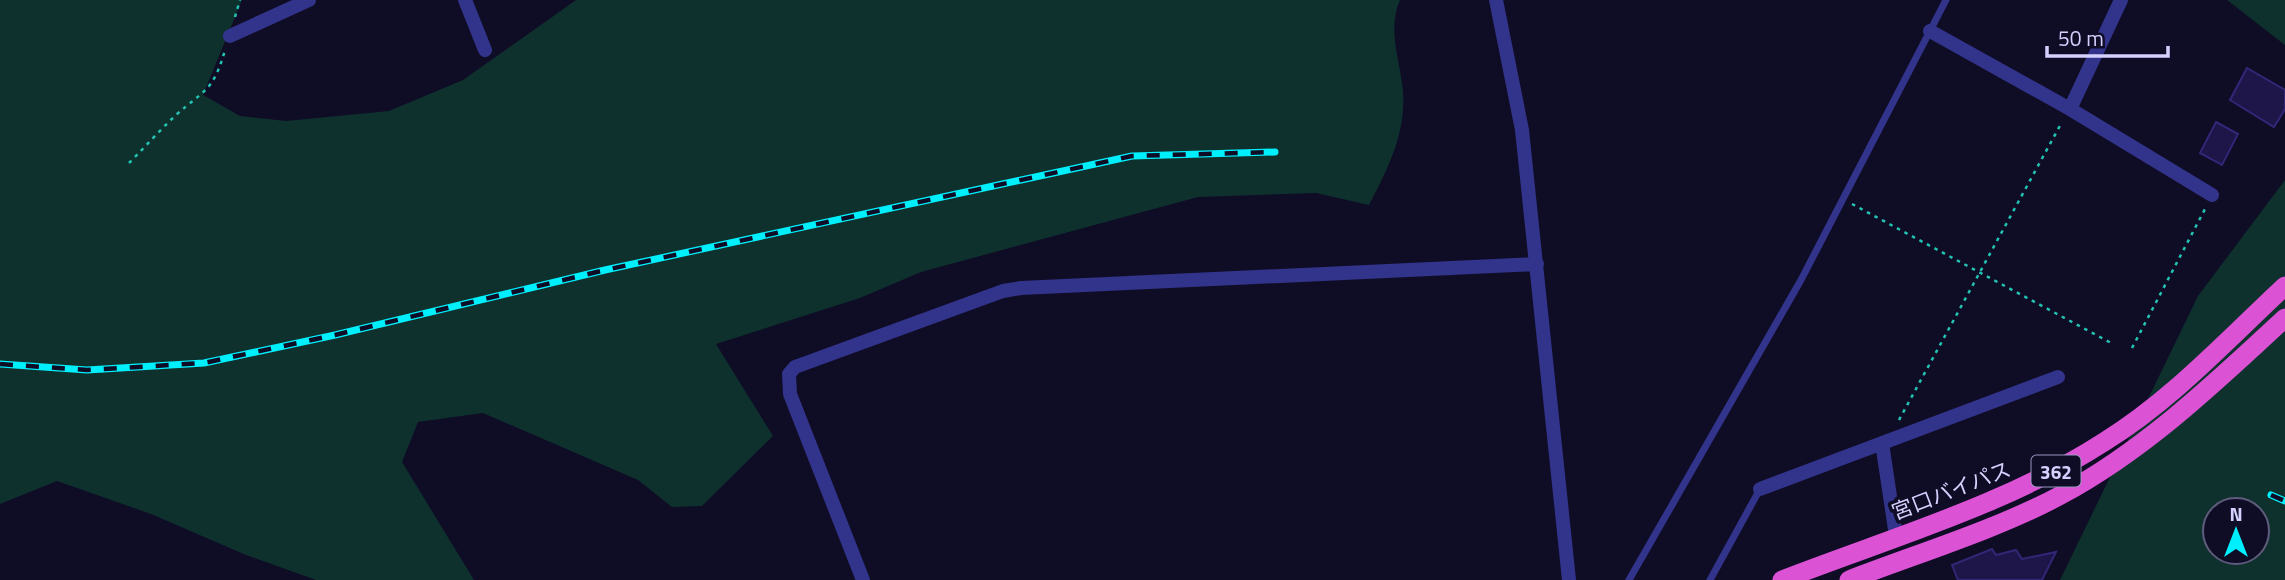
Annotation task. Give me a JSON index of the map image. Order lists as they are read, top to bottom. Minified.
{"streets":{"highway":["362","宮口バイパス"]},"scale_bar":"50 m","north":"top"}
